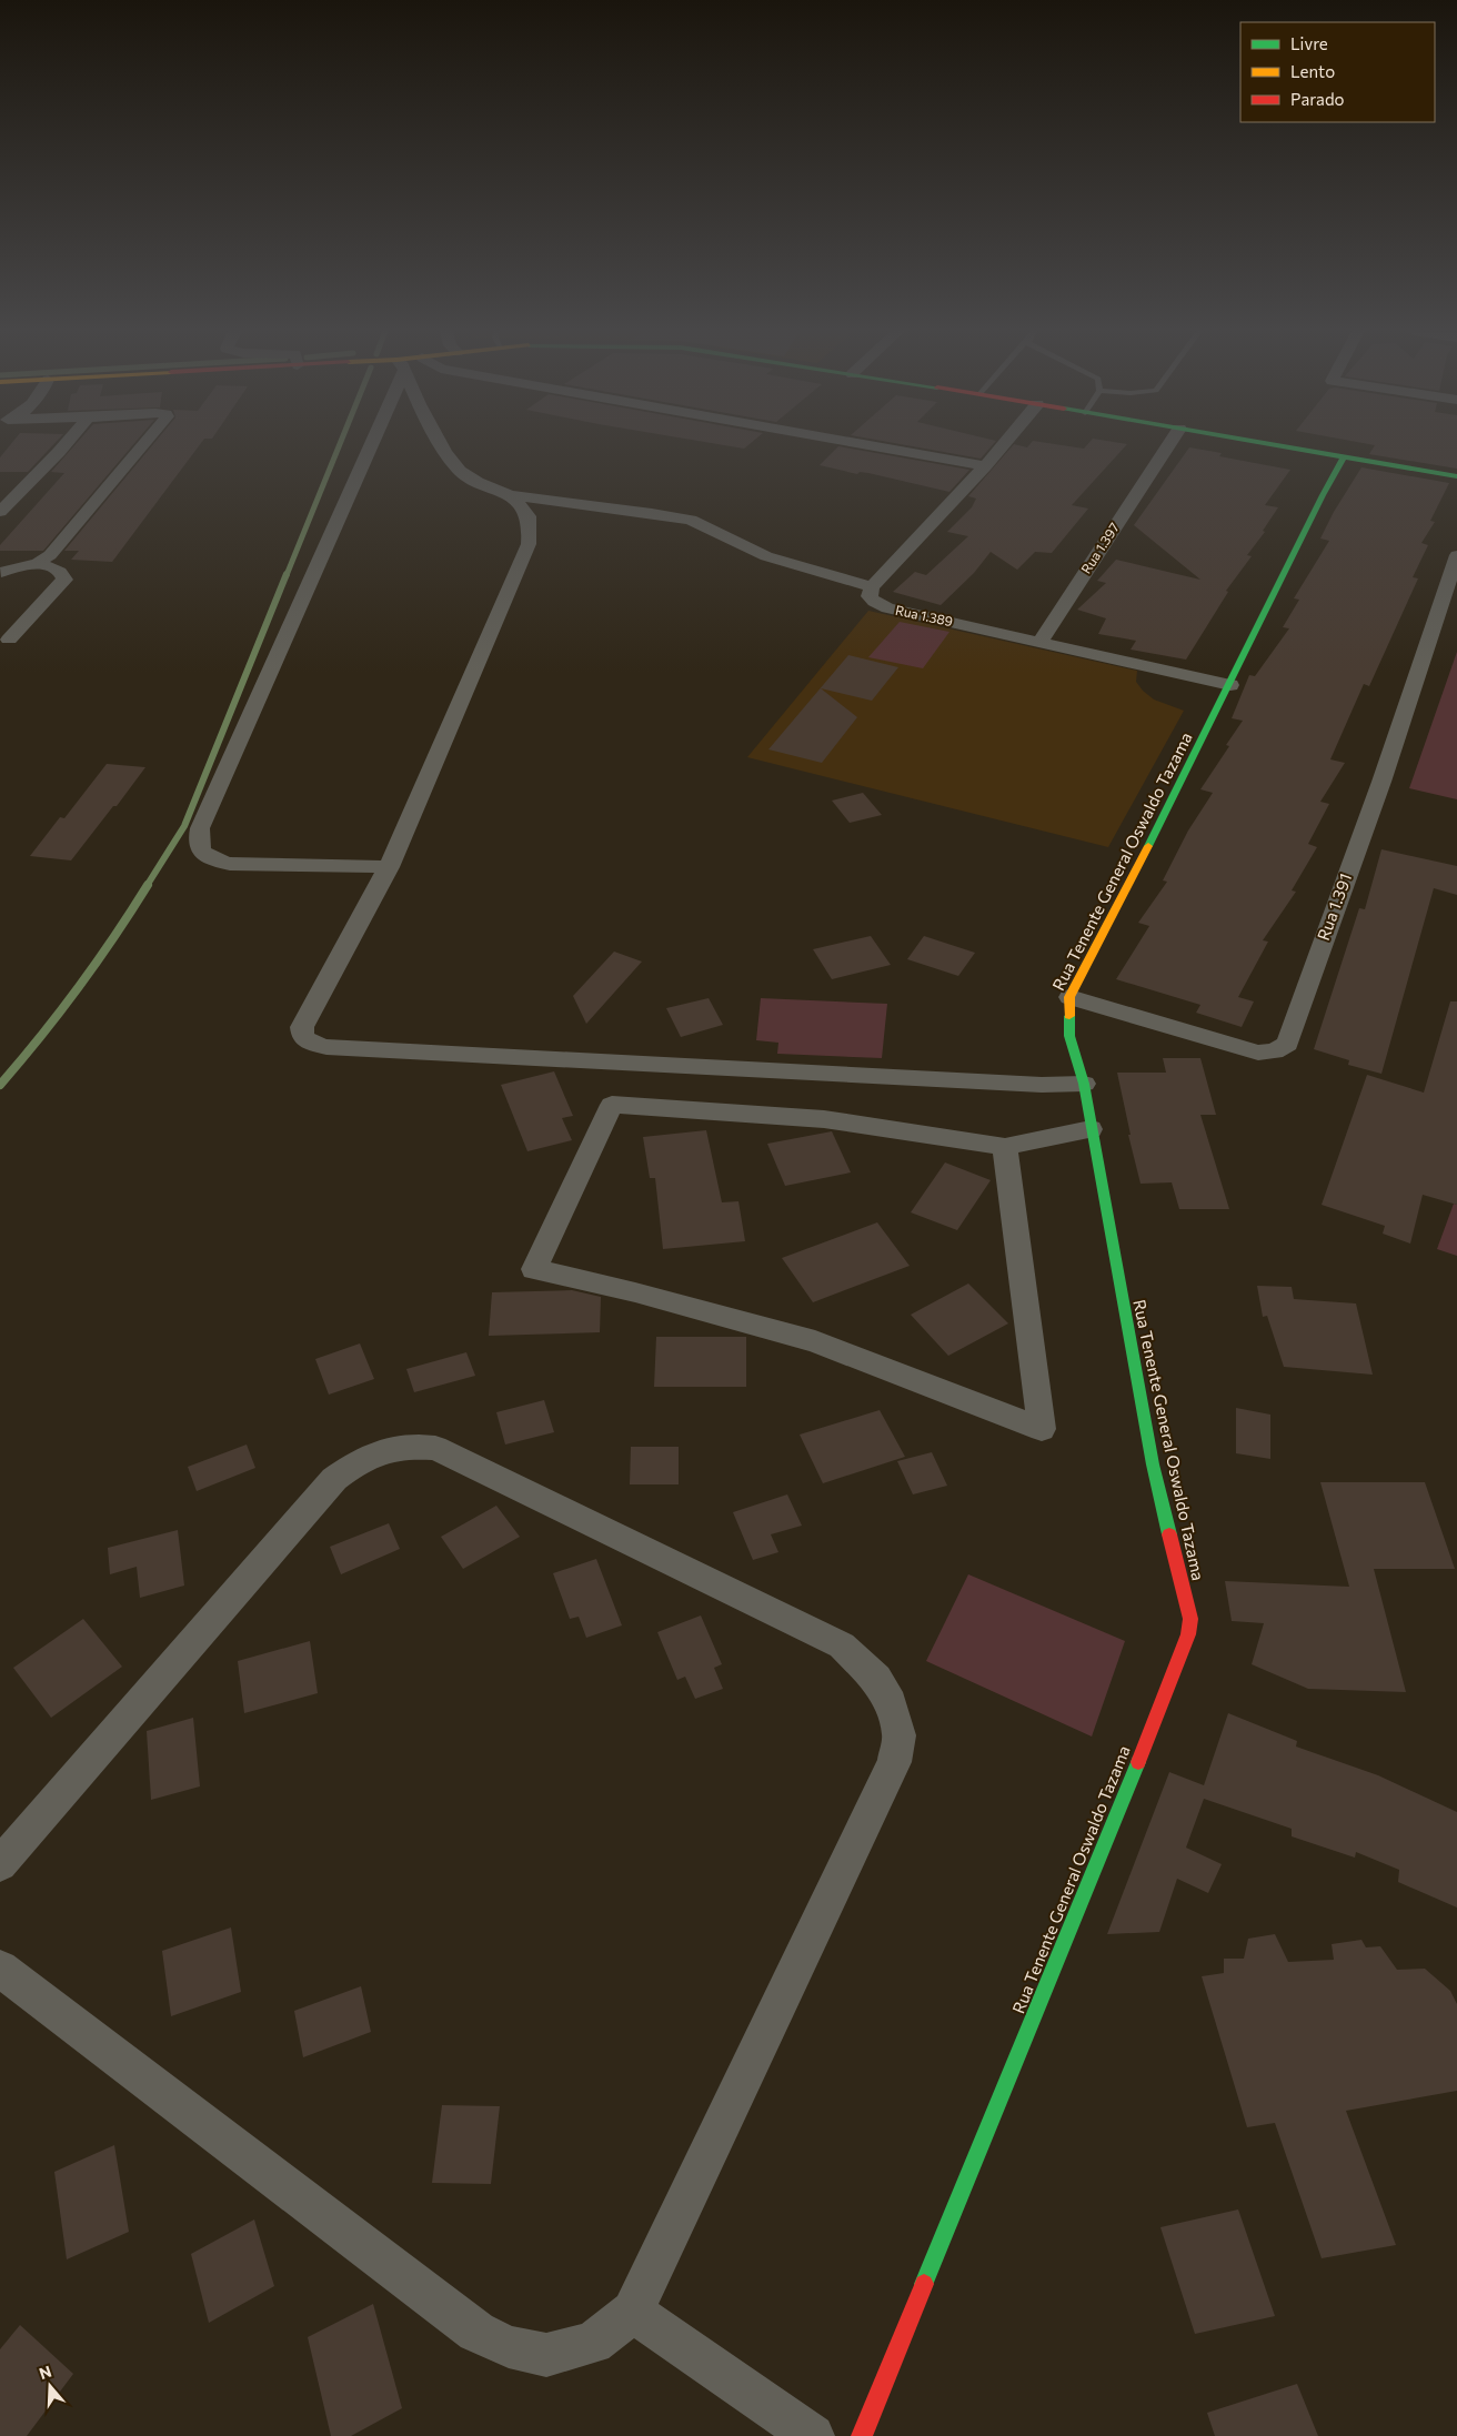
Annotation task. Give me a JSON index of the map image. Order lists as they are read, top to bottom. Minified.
{"streets":{"street":["Rua 1.397","Rua 1.389","Rua Tenente General Oswaldo Tazama","Rua 1.391"]},"crossings":[["Rua 1.397","Rua 1.389"],["Rua 1.389","Rua Tenente General Oswaldo Tazama"],["Rua Tenente General Oswaldo Tazama","Rua 1.391"]],"legend":["Livre","Lento","Parado"],"north":"top"}
